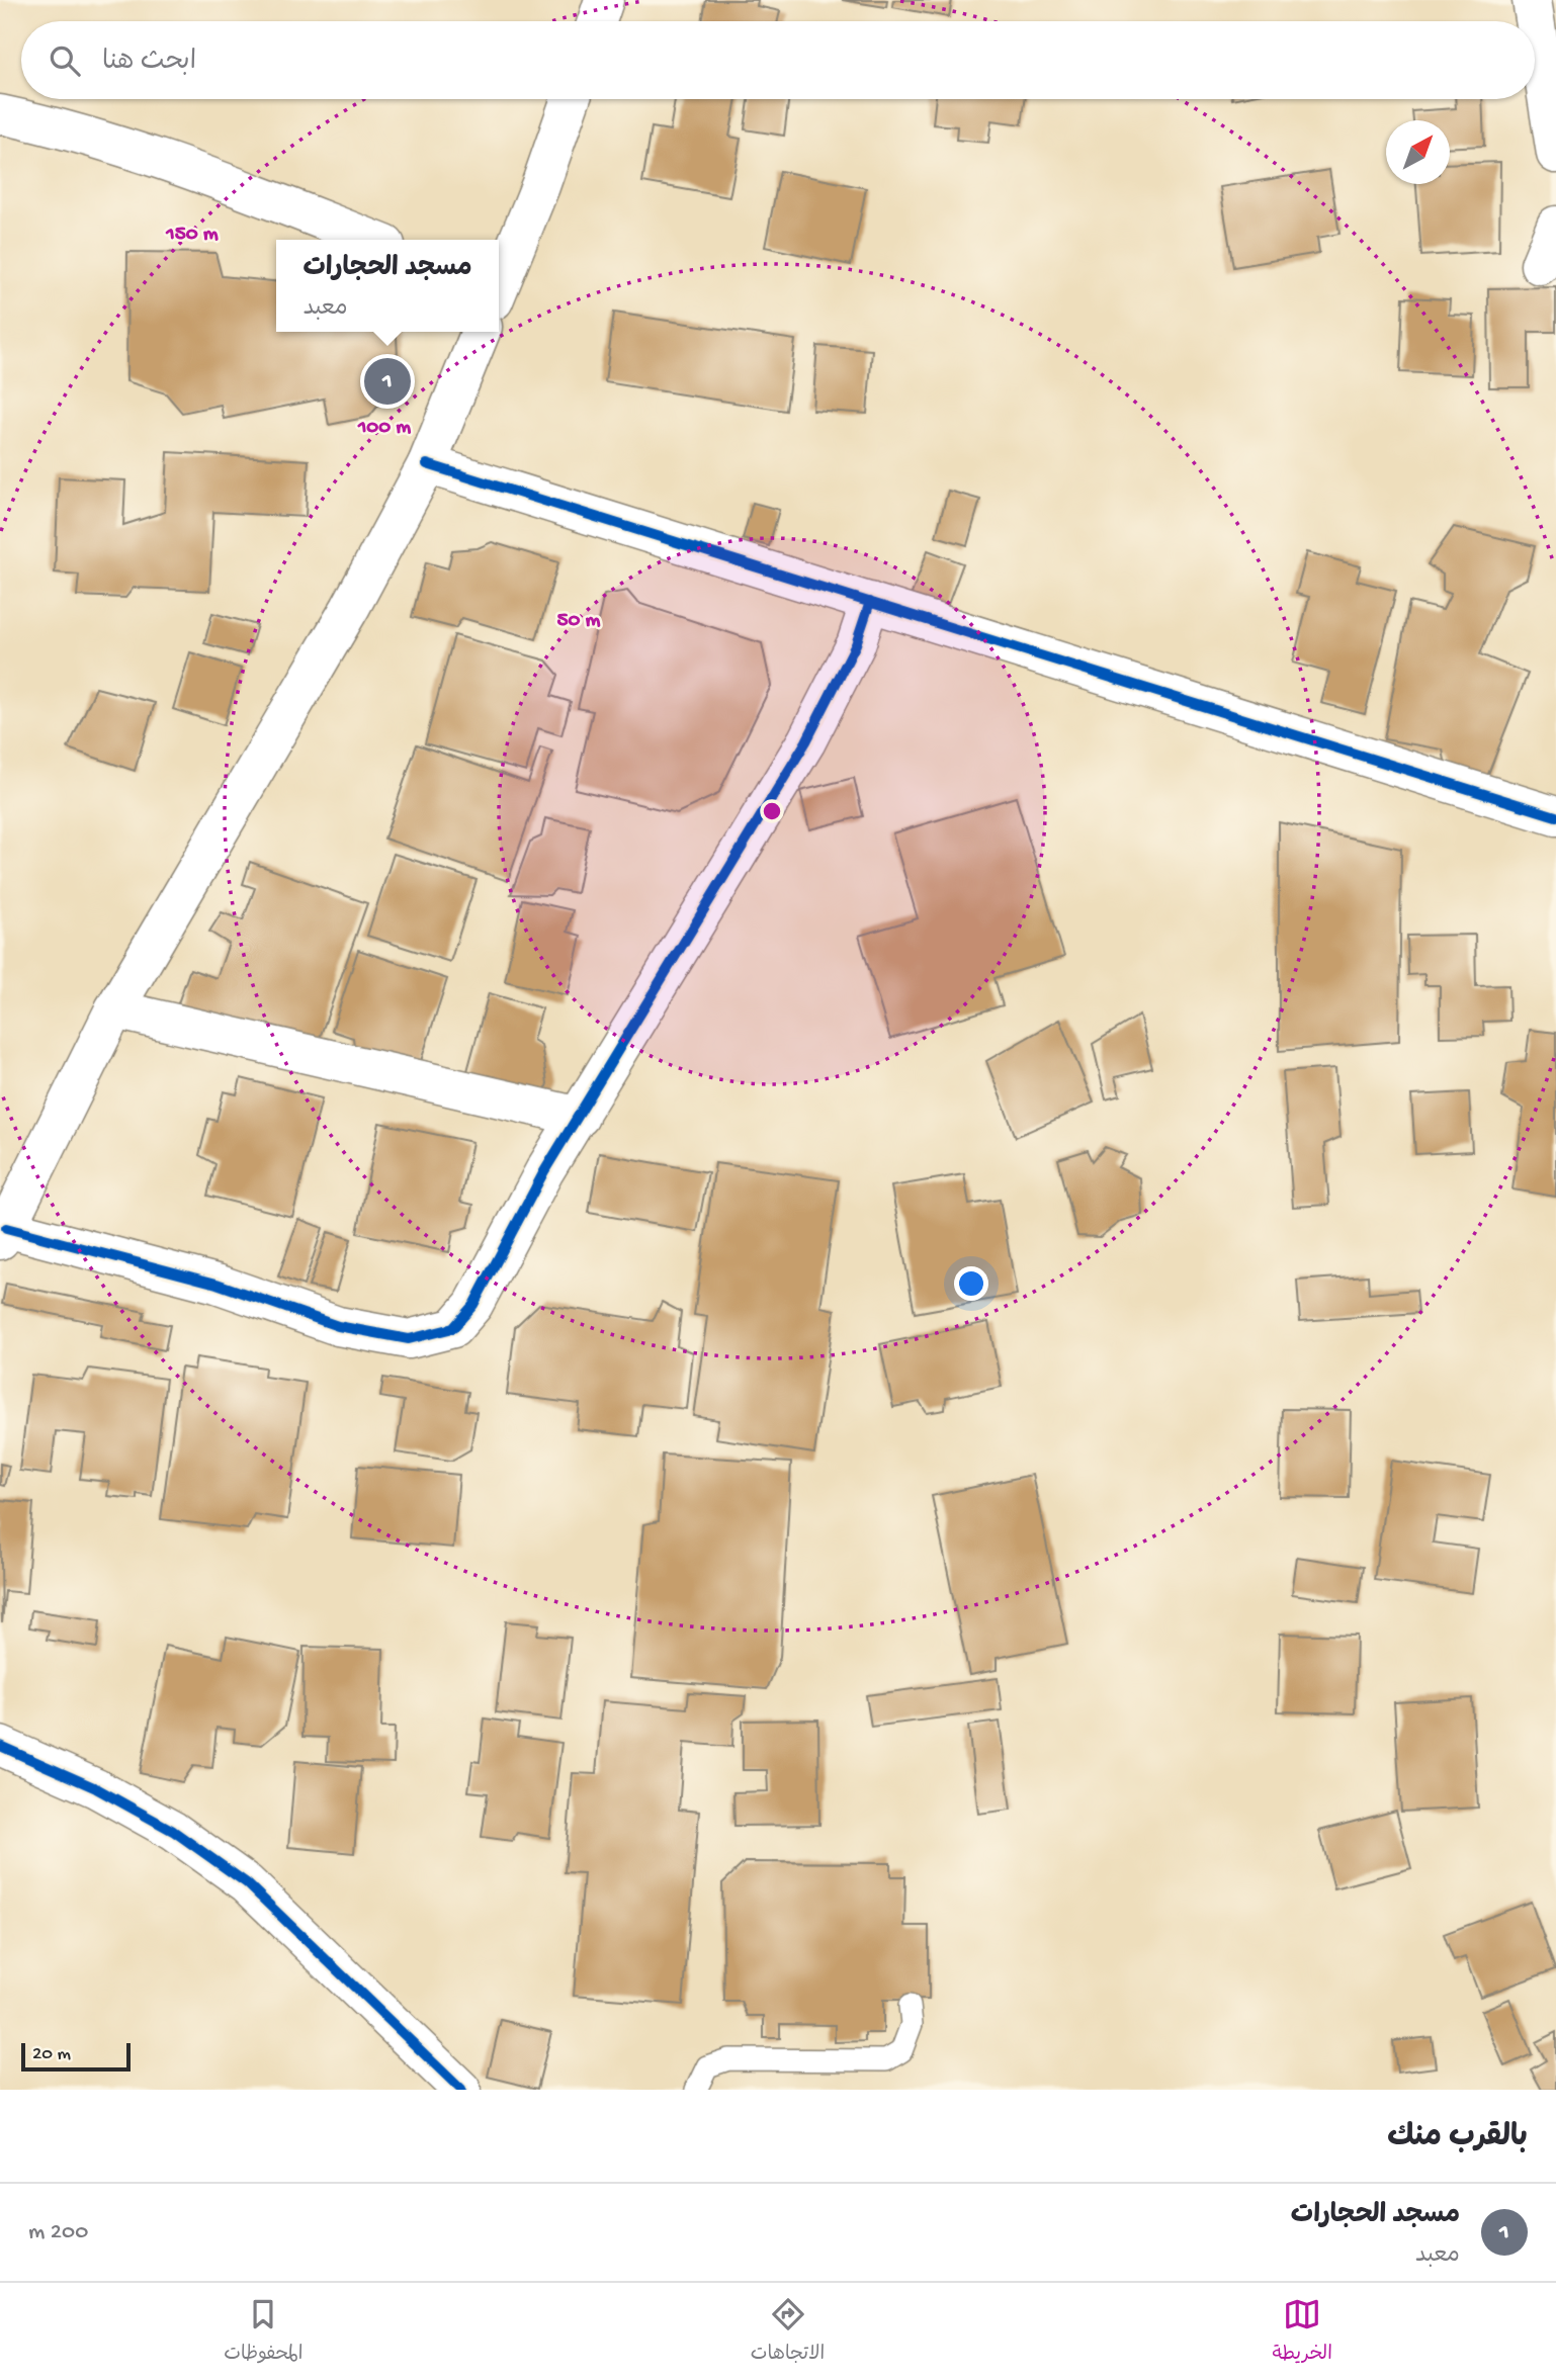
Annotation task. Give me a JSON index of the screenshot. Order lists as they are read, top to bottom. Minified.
{"scale_bar":"20 m","north":"top right","page":{"search":"ابحث هنا","popup":["مسجد الحجارات","معبد"],"pins":"1","scale":"20 m","heading":"بالقرب منك","list":[{"mark":"1","name":"مسجد الحجارات","note":"معبد","value":"200 m"}],"nav":["الخريطة","الاتجاهات","المحفوظات"]},"rings":["150 m","100 m","50 m"]}
